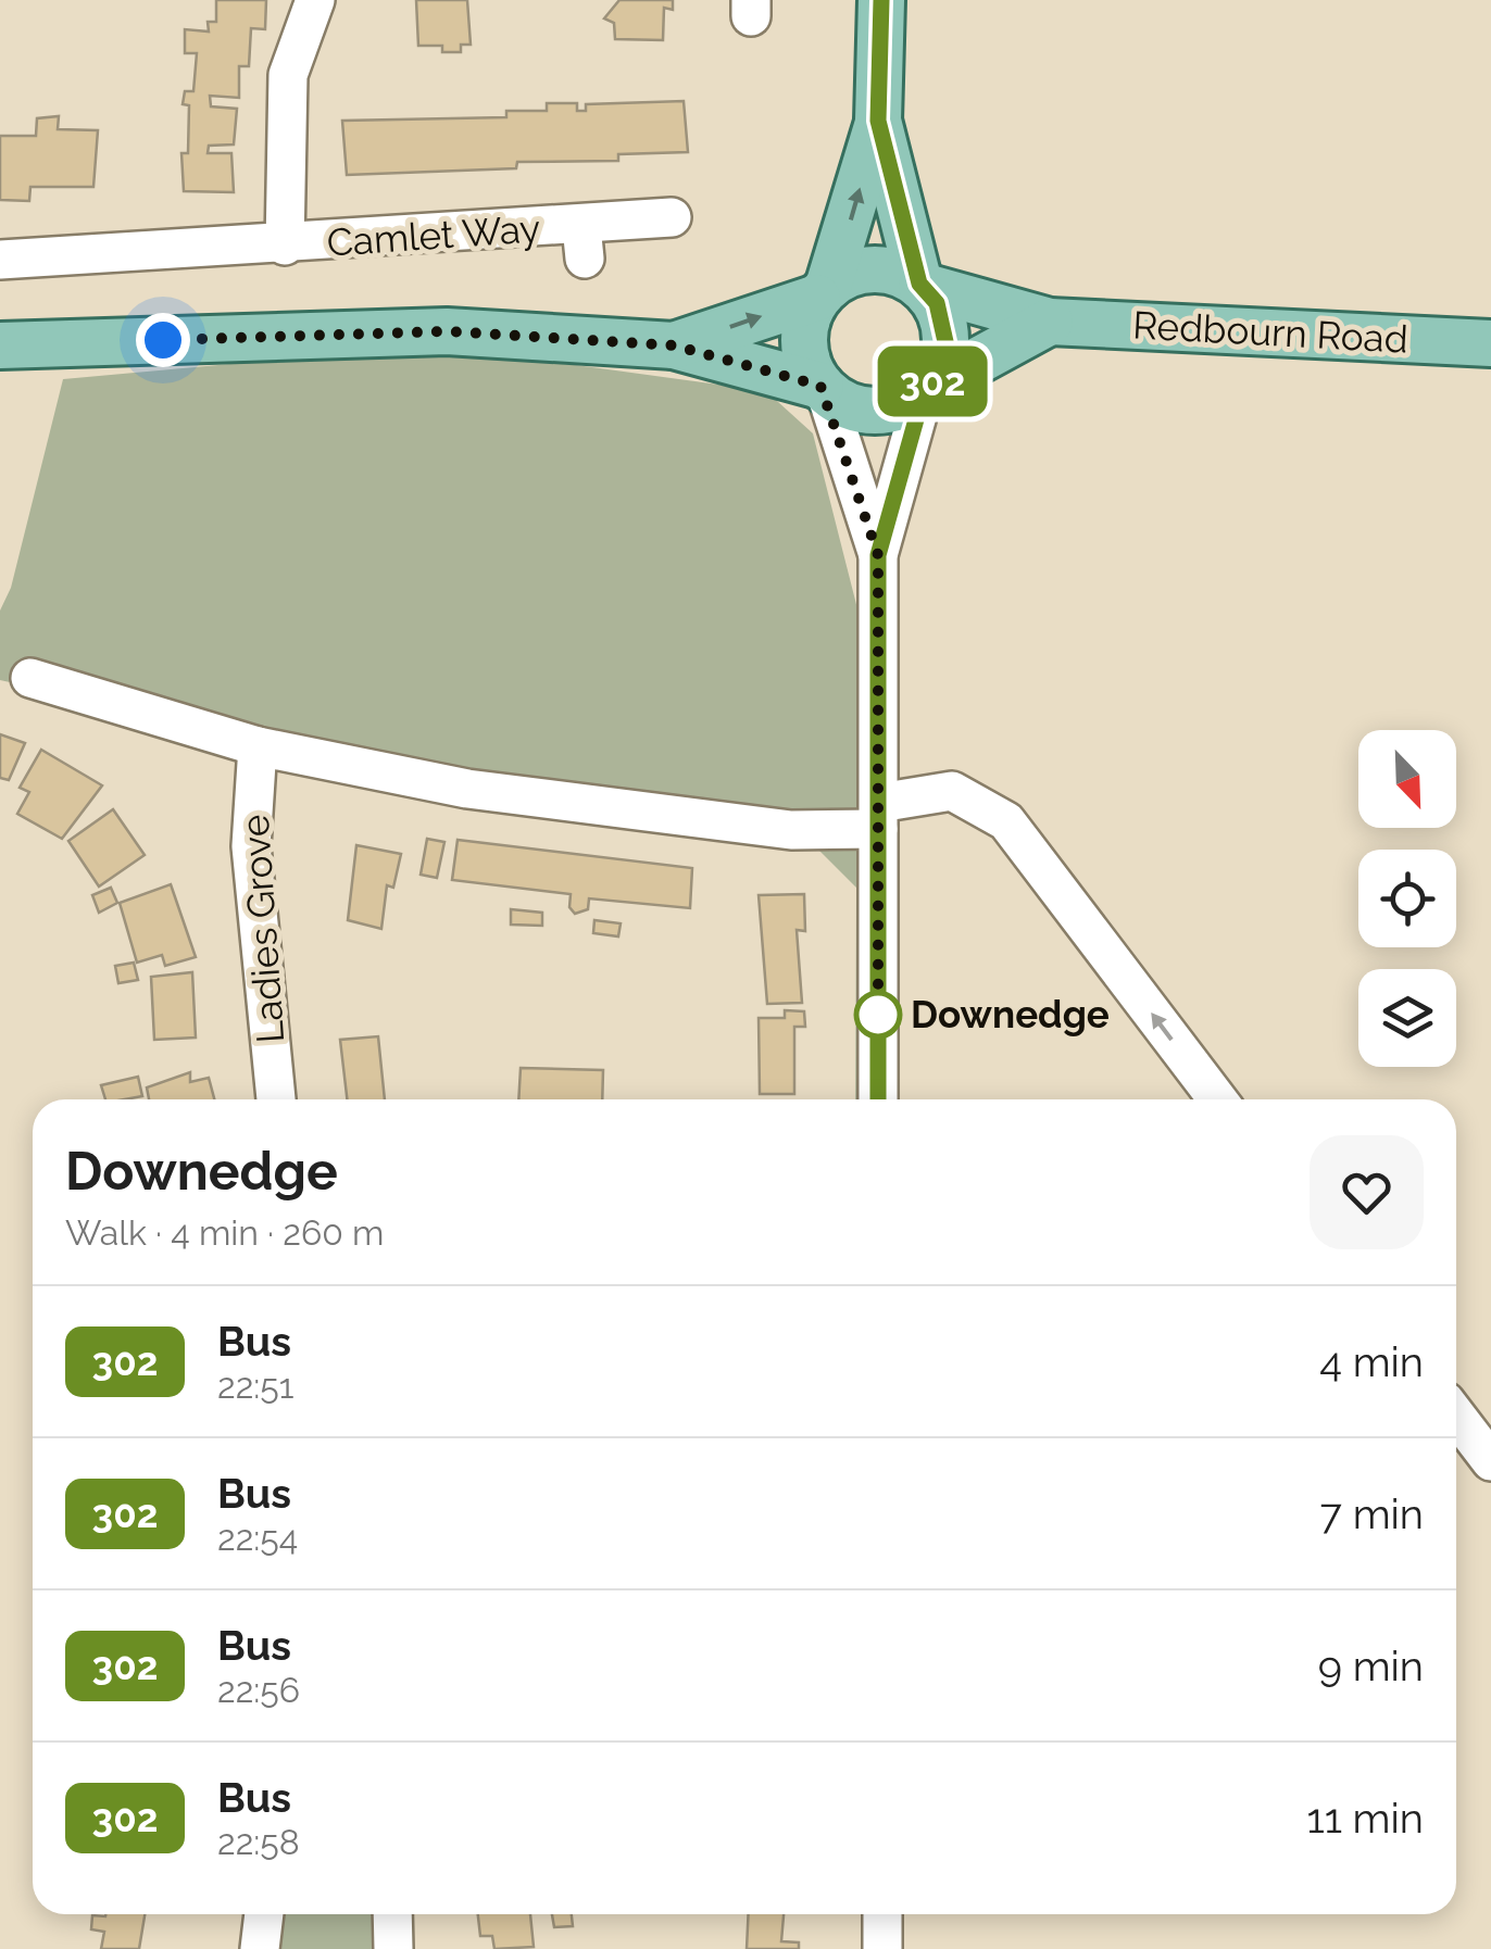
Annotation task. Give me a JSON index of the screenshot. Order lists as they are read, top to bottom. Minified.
{"streets":{"main road":["Redbourn Road"],"street":["Camlet Way","Ladies Grove"]},"places":["Downedge"],"lines":["bus line 302"],"north":"bottom right","page":{"on_map":"302","heading":["Downedge","Walk · 4 min · 260 m"],"list":[{"mark":"302","name":"Bus","note":"22:51","value":"4 min"},{"mark":"302","name":"Bus","note":"22:54","value":"7 min"},{"mark":"302","name":"Bus","note":"22:56","value":"9 min"},{"mark":"302","name":"Bus","note":"22:58","value":"11 min"}]}}
